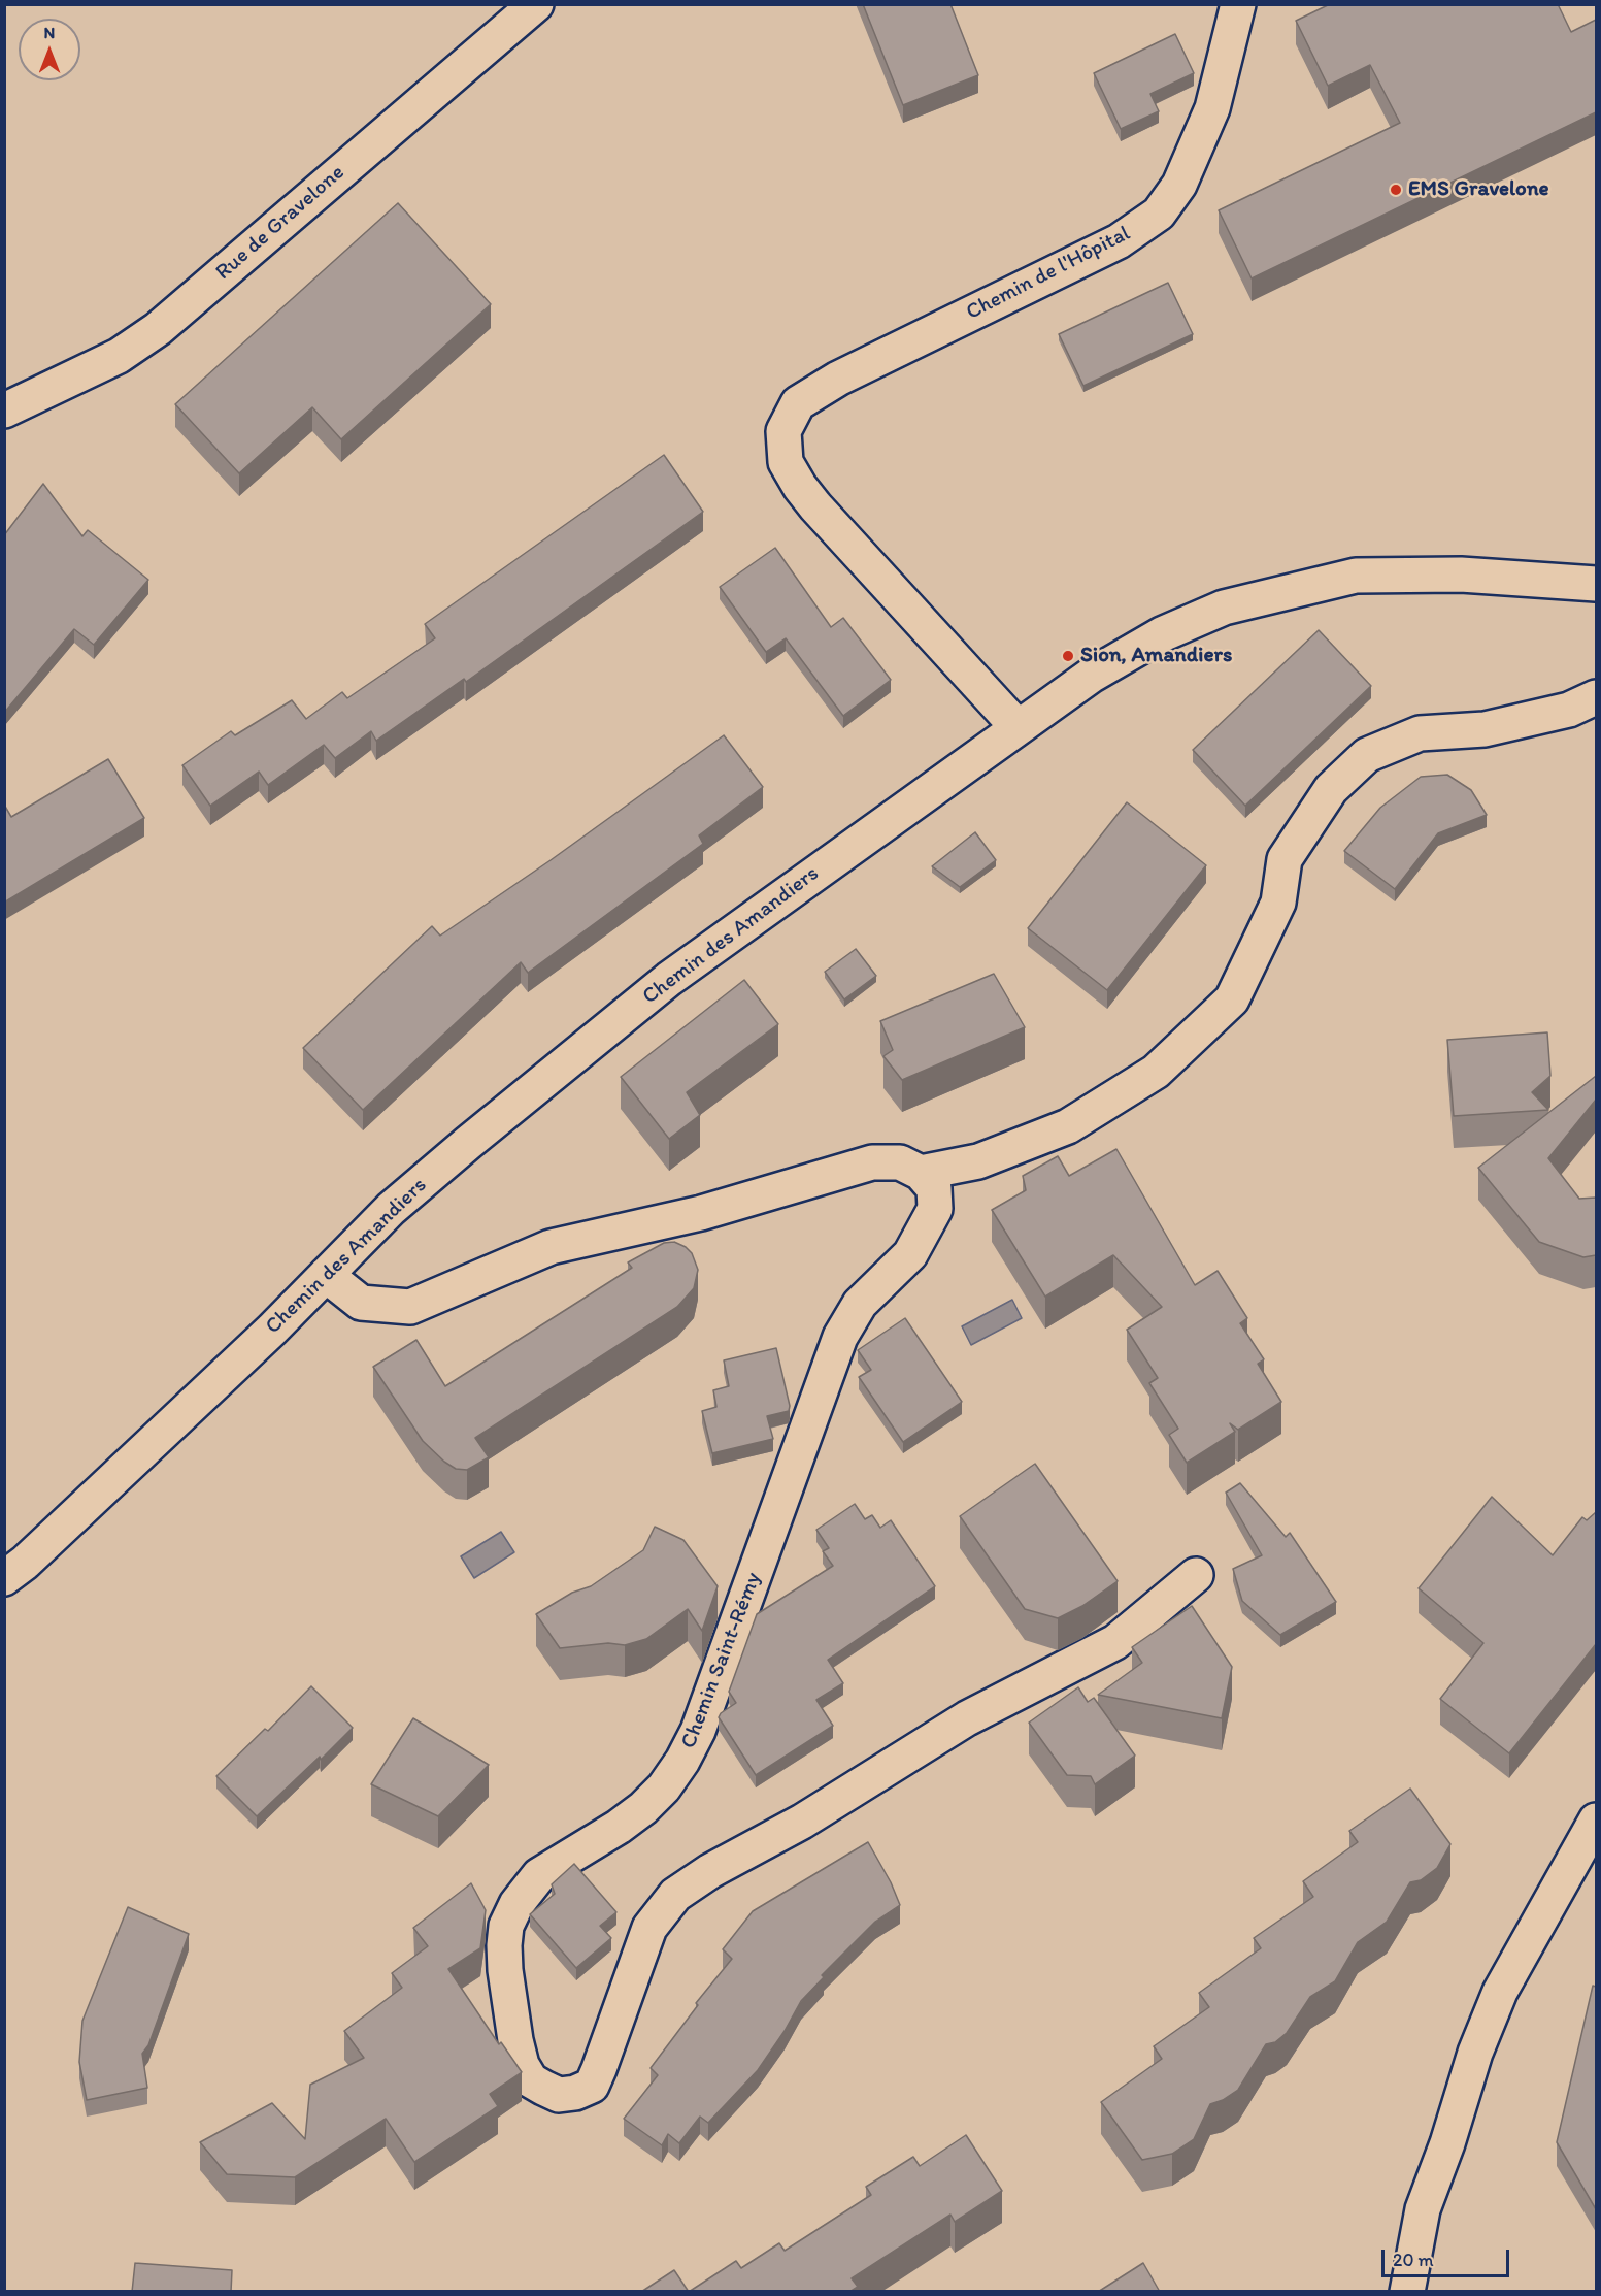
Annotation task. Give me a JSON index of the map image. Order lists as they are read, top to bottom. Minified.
{"streets":{"street":["Rue de Gravelone","Chemin de l'Hôpital","Chemin des Amandiers","Chemin Saint-Rémy"]},"crossings":[["Chemin de l'Hôpital","Chemin des Amandiers"]],"places":["EMS Gravelone","Sion, Amandiers"],"scale_bar":"20 m","north":"top"}
